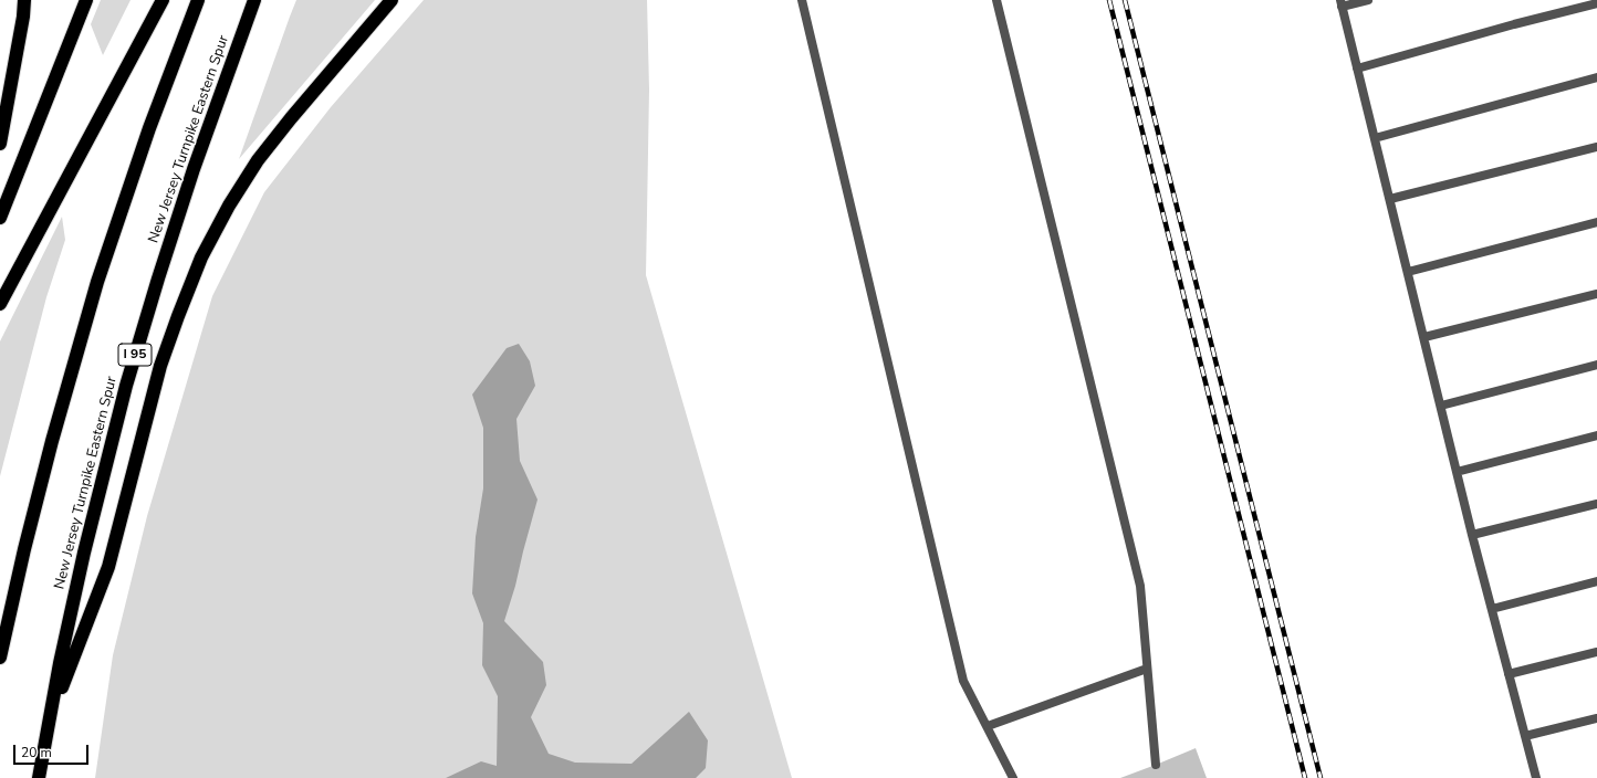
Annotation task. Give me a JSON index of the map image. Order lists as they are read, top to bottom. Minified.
{"streets":{"highway":["New Jersey Turnpike Eastern Spur","I 95"]},"scale_bar":"20 m"}
